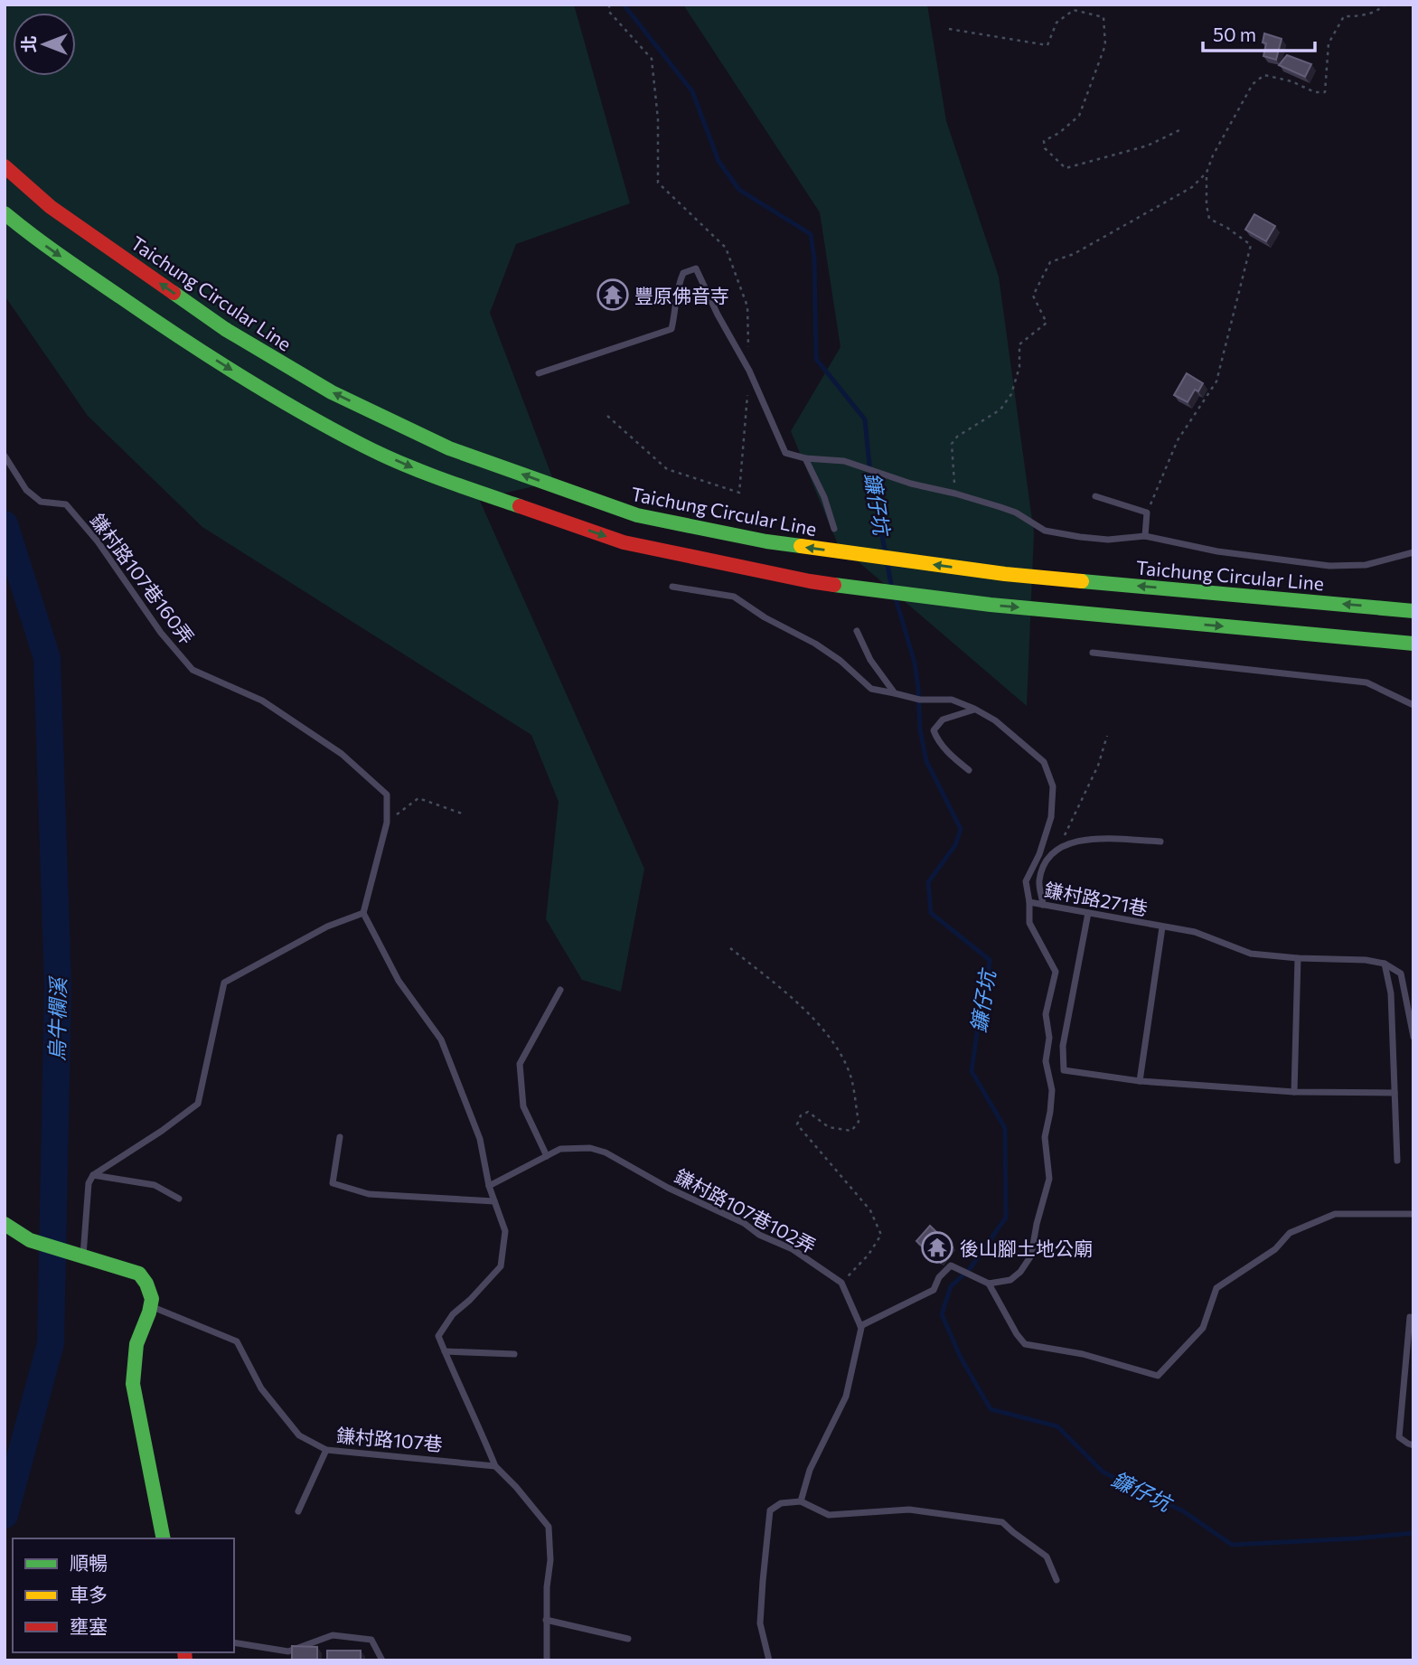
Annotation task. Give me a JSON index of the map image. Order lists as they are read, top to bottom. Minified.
{"streets":{"main road":["Taichung Circular Line"],"lane":["鎌村路107巷160弄","鎌村路271巷","鎌村路107巷102弄","鎌村路107巷"]},"water":["鐮仔坑","烏牛欄溪"],"places":{"temple":["豐原佛音寺","後山腳土地公廟"]},"legend":["順暢","車多","壅塞"],"scale_bar":"50 m","north":"left"}
